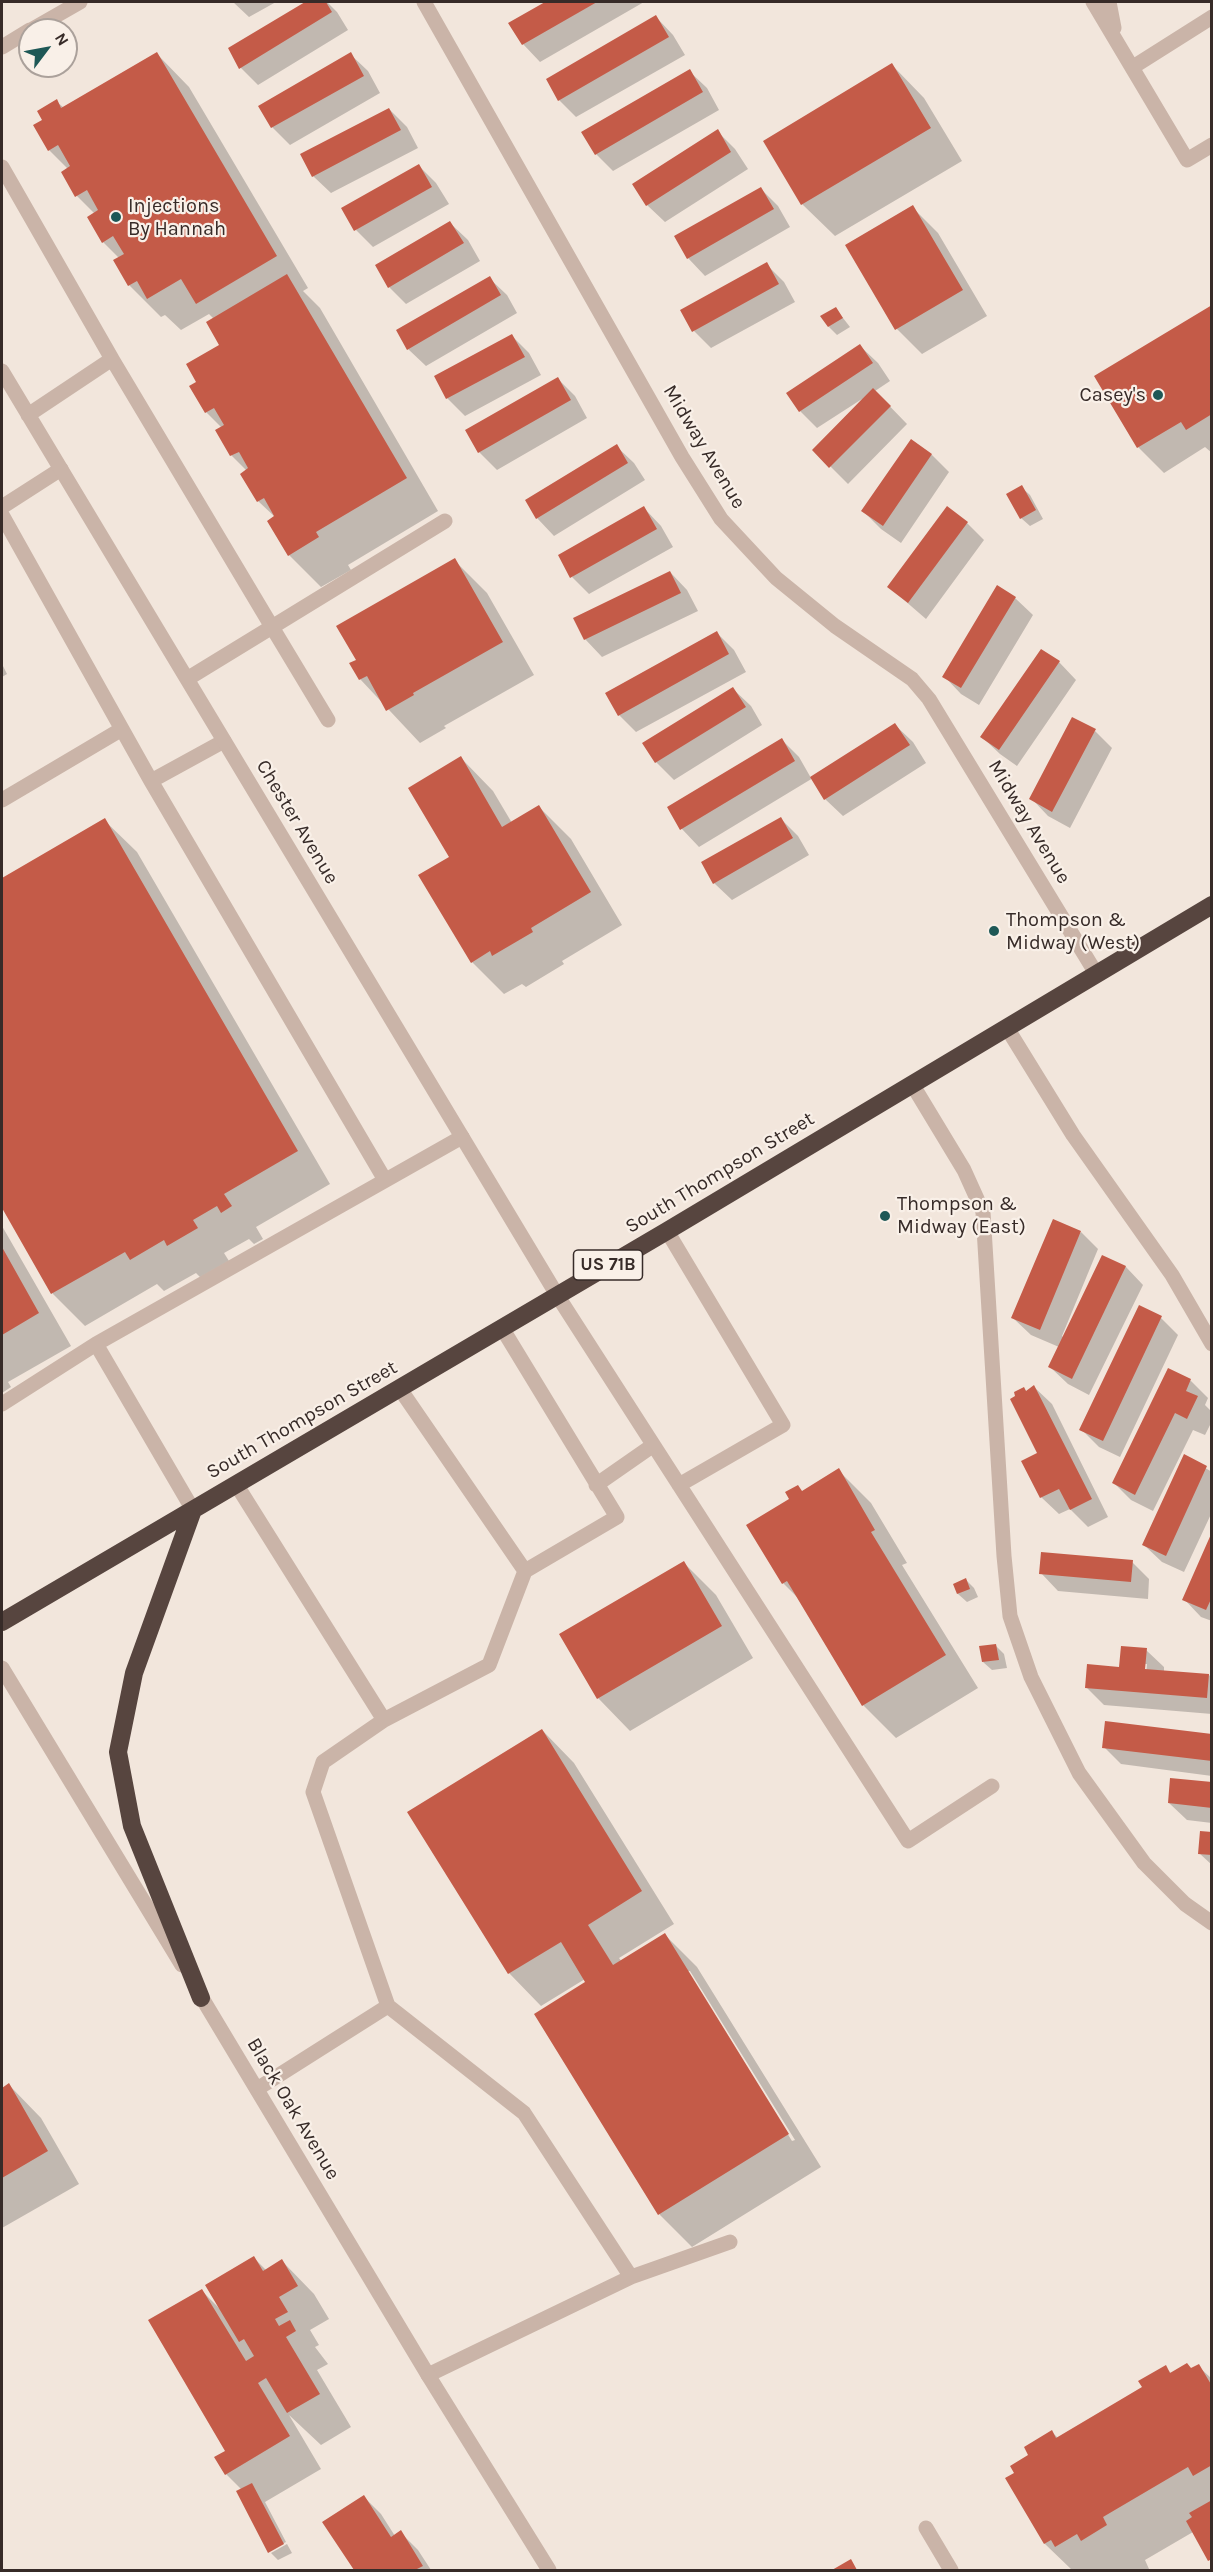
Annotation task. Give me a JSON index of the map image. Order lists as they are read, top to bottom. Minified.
{"streets":{"highway":["South Thompson Street","US 71B"],"street":["Midway Avenue","Chester Avenue","Black Oak Avenue"]},"crossings":[["Midway Avenue","South Thompson Street"],["Chester Avenue","South Thompson Street"]],"places":["Injections By Hannah","Casey's","Thompson & Midway (West)","Thompson & Midway (East)"],"north":"top right"}
